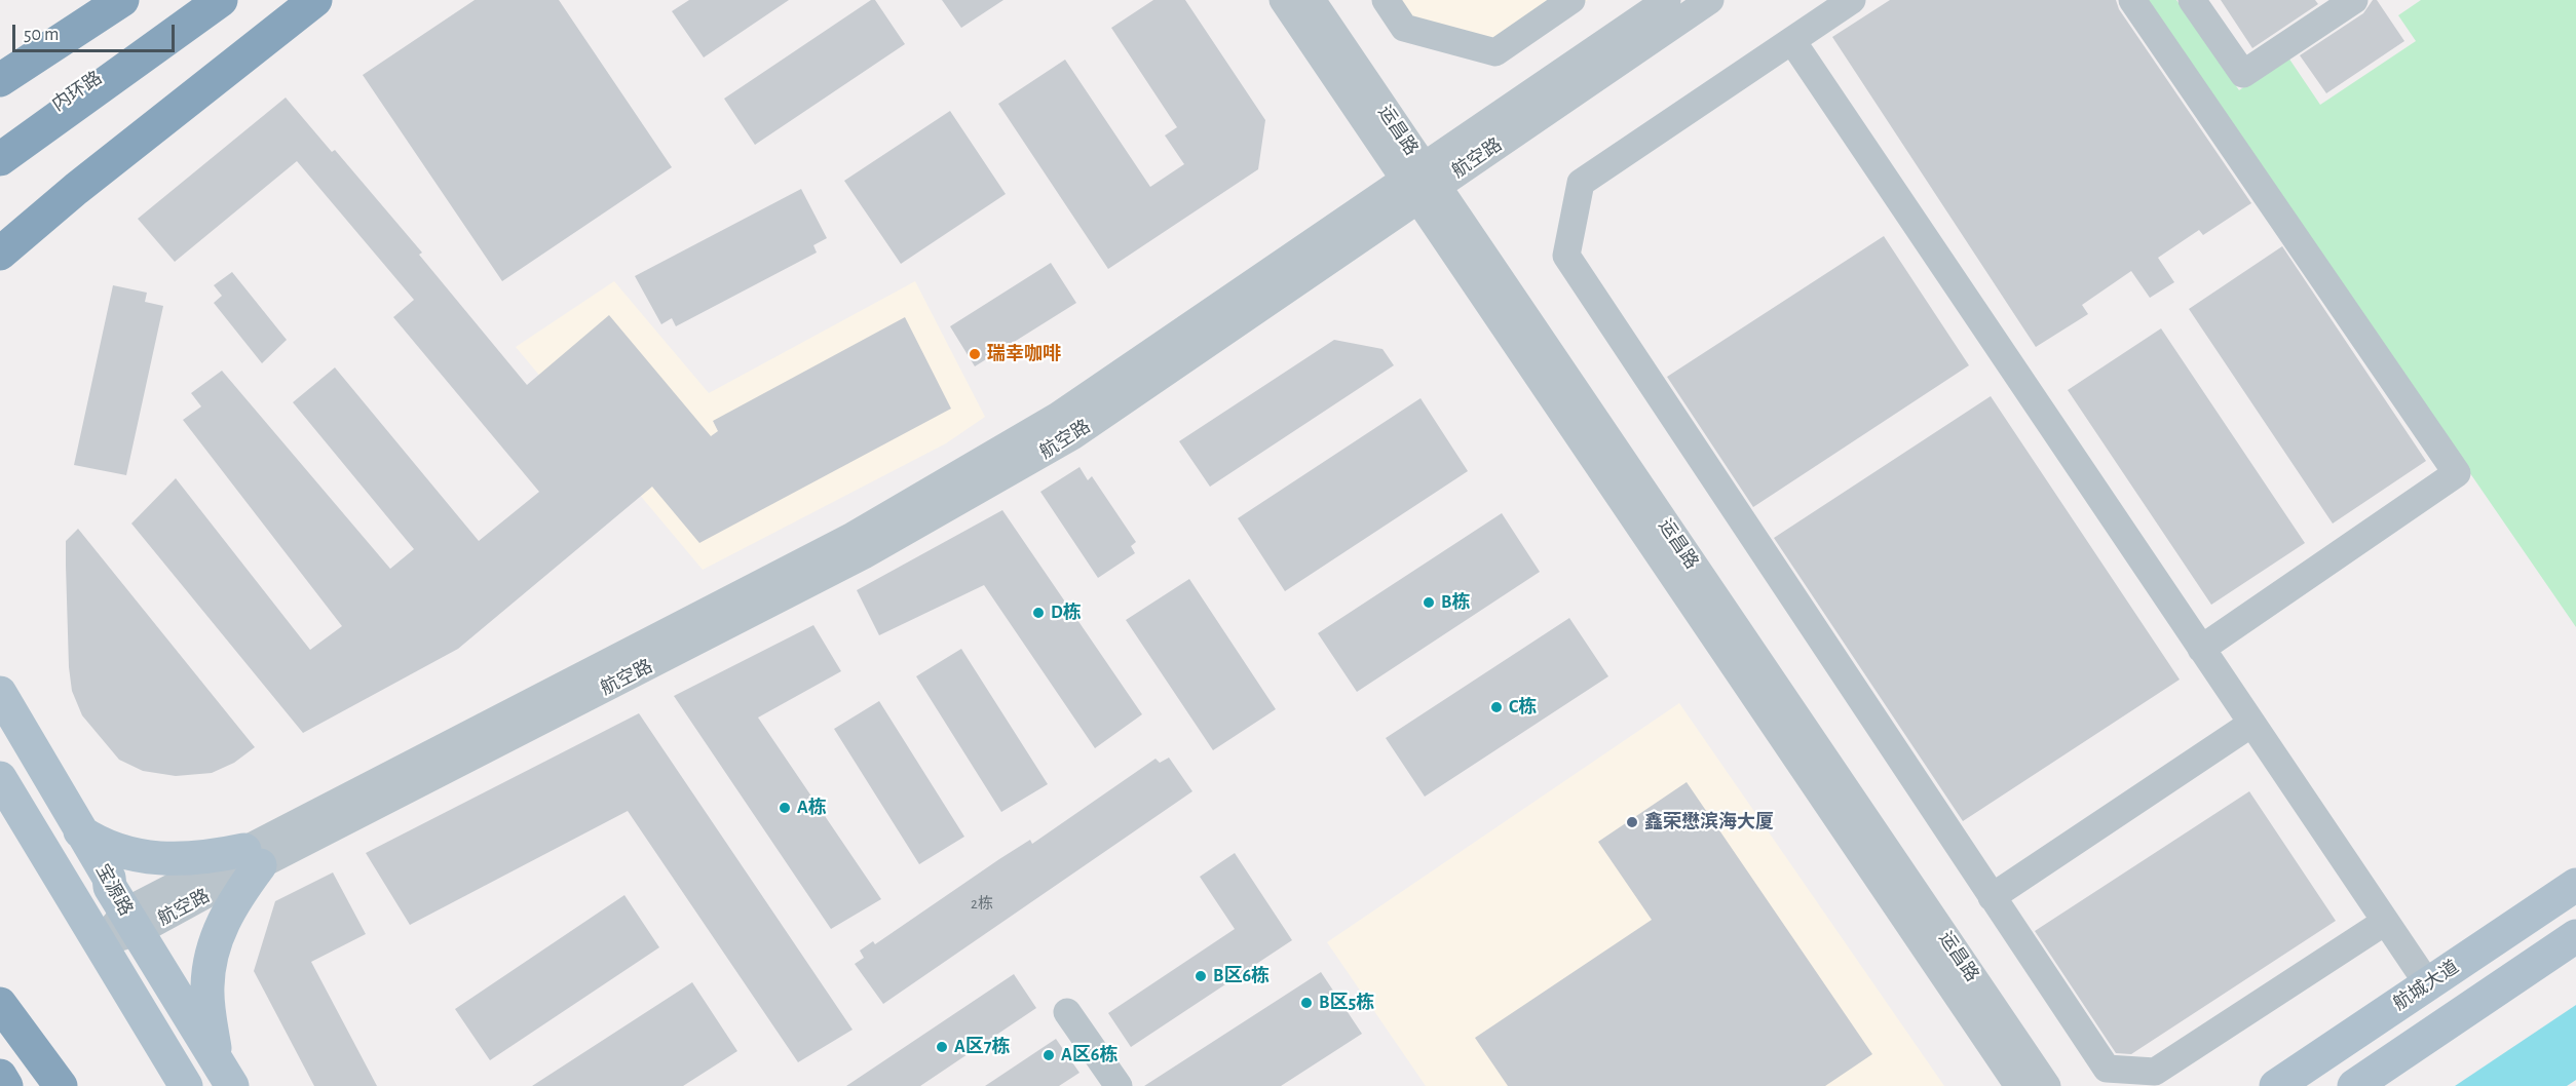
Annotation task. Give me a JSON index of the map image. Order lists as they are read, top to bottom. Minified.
{"streets":{"main road":["内环路","宝源路","航城大道"],"street":["运昌路","航空路"]},"crossings":[["运昌路","航空路"],["航空路","宝源路"]],"places":["瑞幸咖啡","B栋","D栋","C栋","A栋","鑫荣懋滨海大厦","B区6栋","B区5栋","A区7栋","A区6栋"],"house_numbers":["2栋"],"scale_bar":"50 m"}
